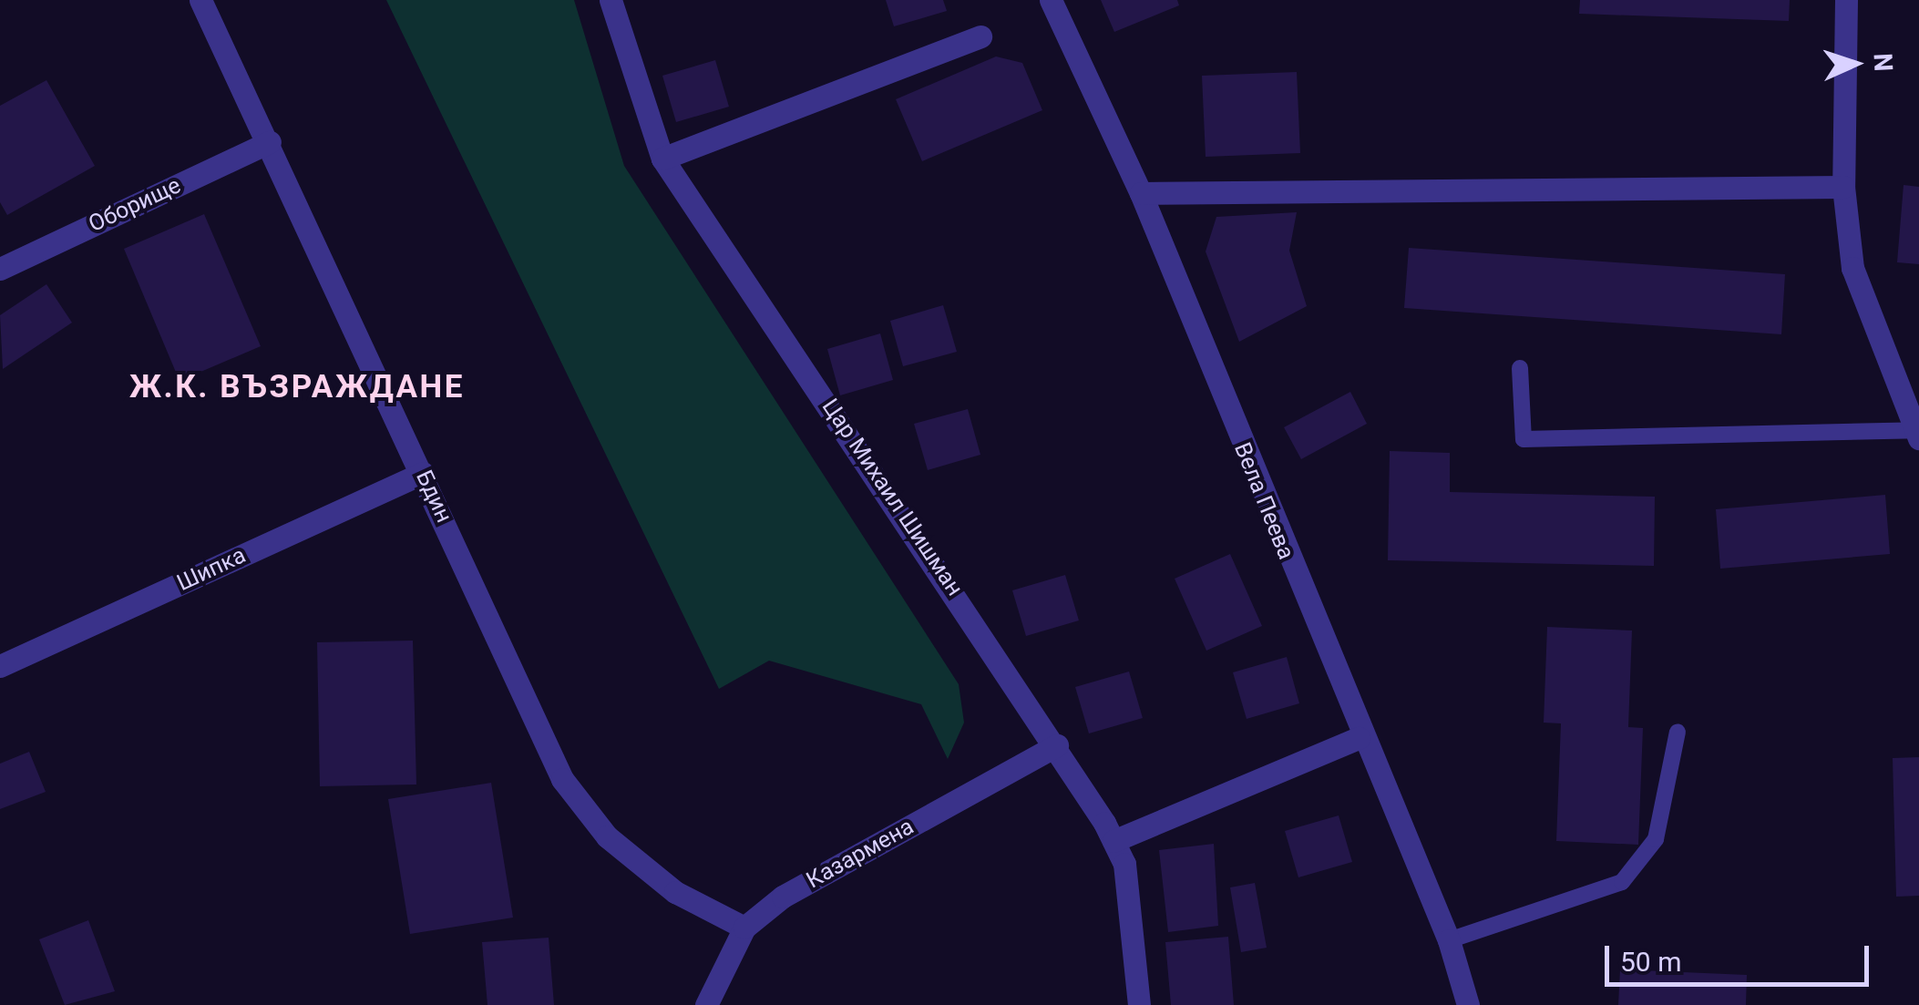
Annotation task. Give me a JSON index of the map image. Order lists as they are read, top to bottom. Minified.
{"streets":{"street":["Оборище","Бдин","Цар Михаил Шишман","Вела Пеева","Шипка","Казармена"]},"crossings":[["Оборище","Бдин"],["Бдин","Шипка"],["Бдин","Казармена"],["Цар Михаил Шишман","Казармена"]],"districts":["Ж.К. ВЪЗРАЖДАНЕ"],"scale_bar":"50 m","north":"right"}
